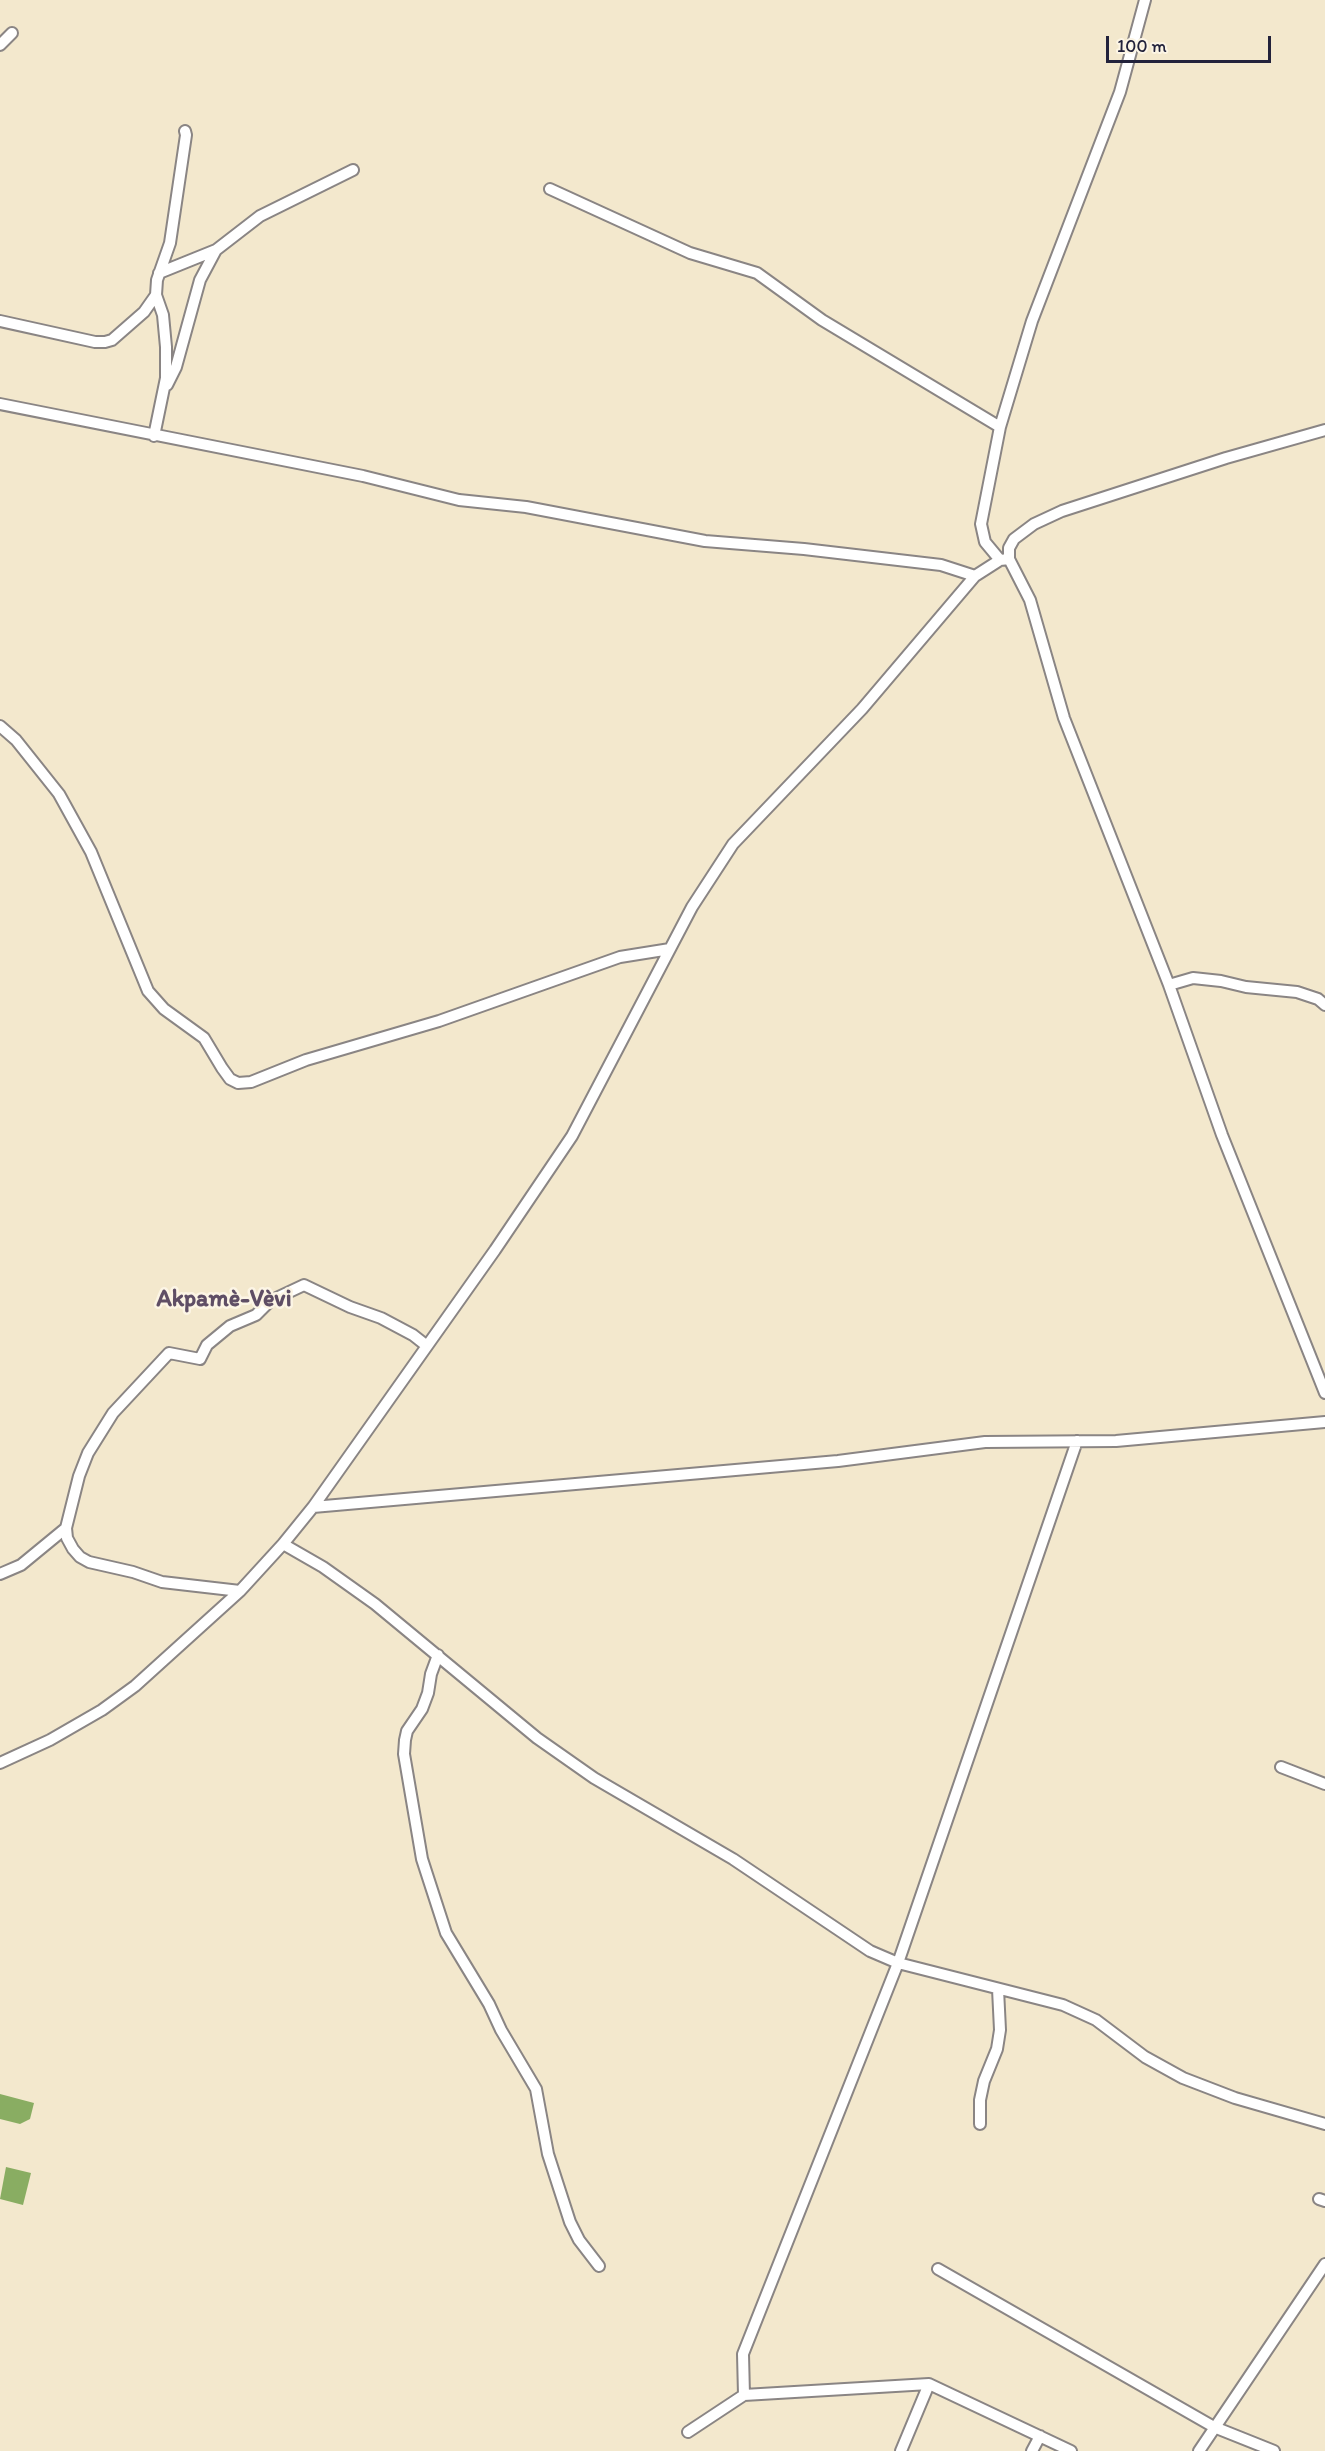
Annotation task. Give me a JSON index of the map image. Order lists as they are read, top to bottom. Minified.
{"districts":["Akpamè-Vèvi"],"scale_bar":"100 m"}
